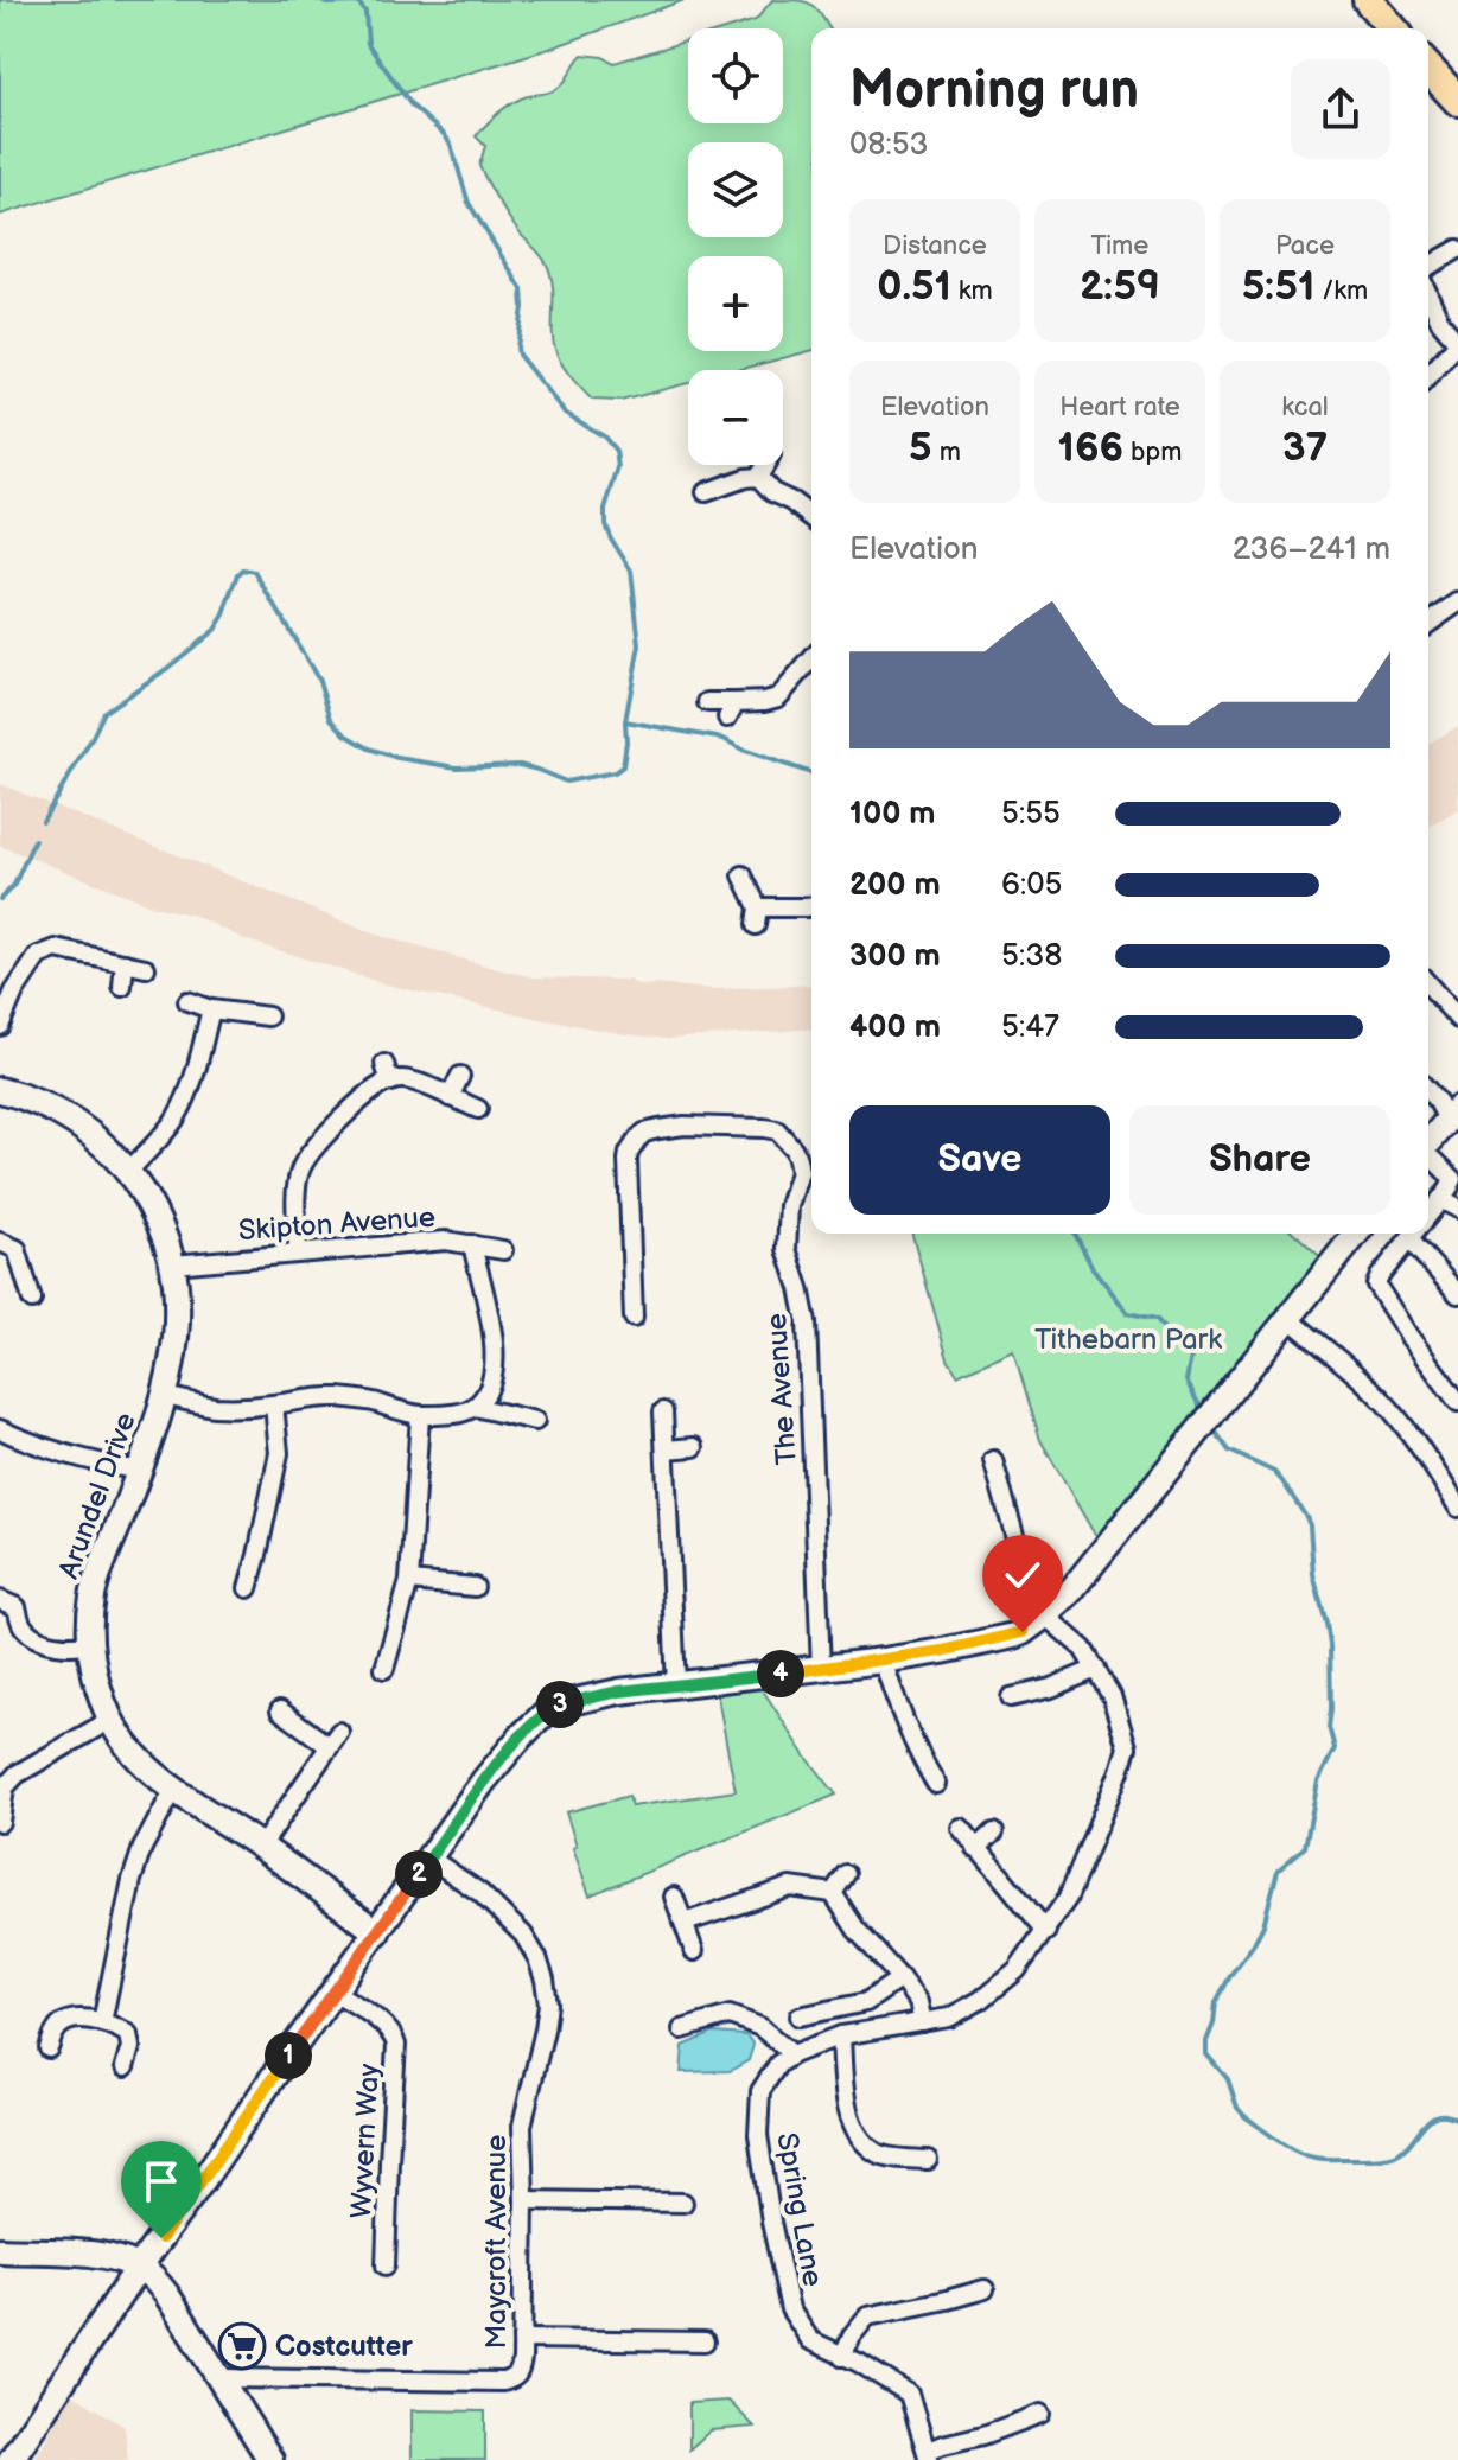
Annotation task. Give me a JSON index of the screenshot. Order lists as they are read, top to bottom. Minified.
{"streets":{"main road":["Arundel Drive"],"street":["Skipton Avenue","The Avenue","Wyvern Way","Spring Lane","Maycroft Avenue"]},"crossings":[["Skipton Avenue","Arundel Drive"]],"parks":["Tithebarn Park"],"places":{"supermarket":["Costcutter"]},"page":{"map_buttons":["+","−"],"heading":["Morning run","08:53"],"stats":[["Distance","0.51 km"],["Time","2:59"],["Pace","5:51 /km"],["Elevation","5 m"],["Heart rate","166 bpm"],["kcal","37"]],"chart":["Elevation","236–241 m"],"list":[{"name":"100 m","note":"5:55"},{"name":"200 m","note":"6:05"},{"name":"300 m","note":"5:38"},{"name":"400 m","note":"5:47"}],"buttons":["Save","Share"],"pins":["4","3","2","1"]}}
